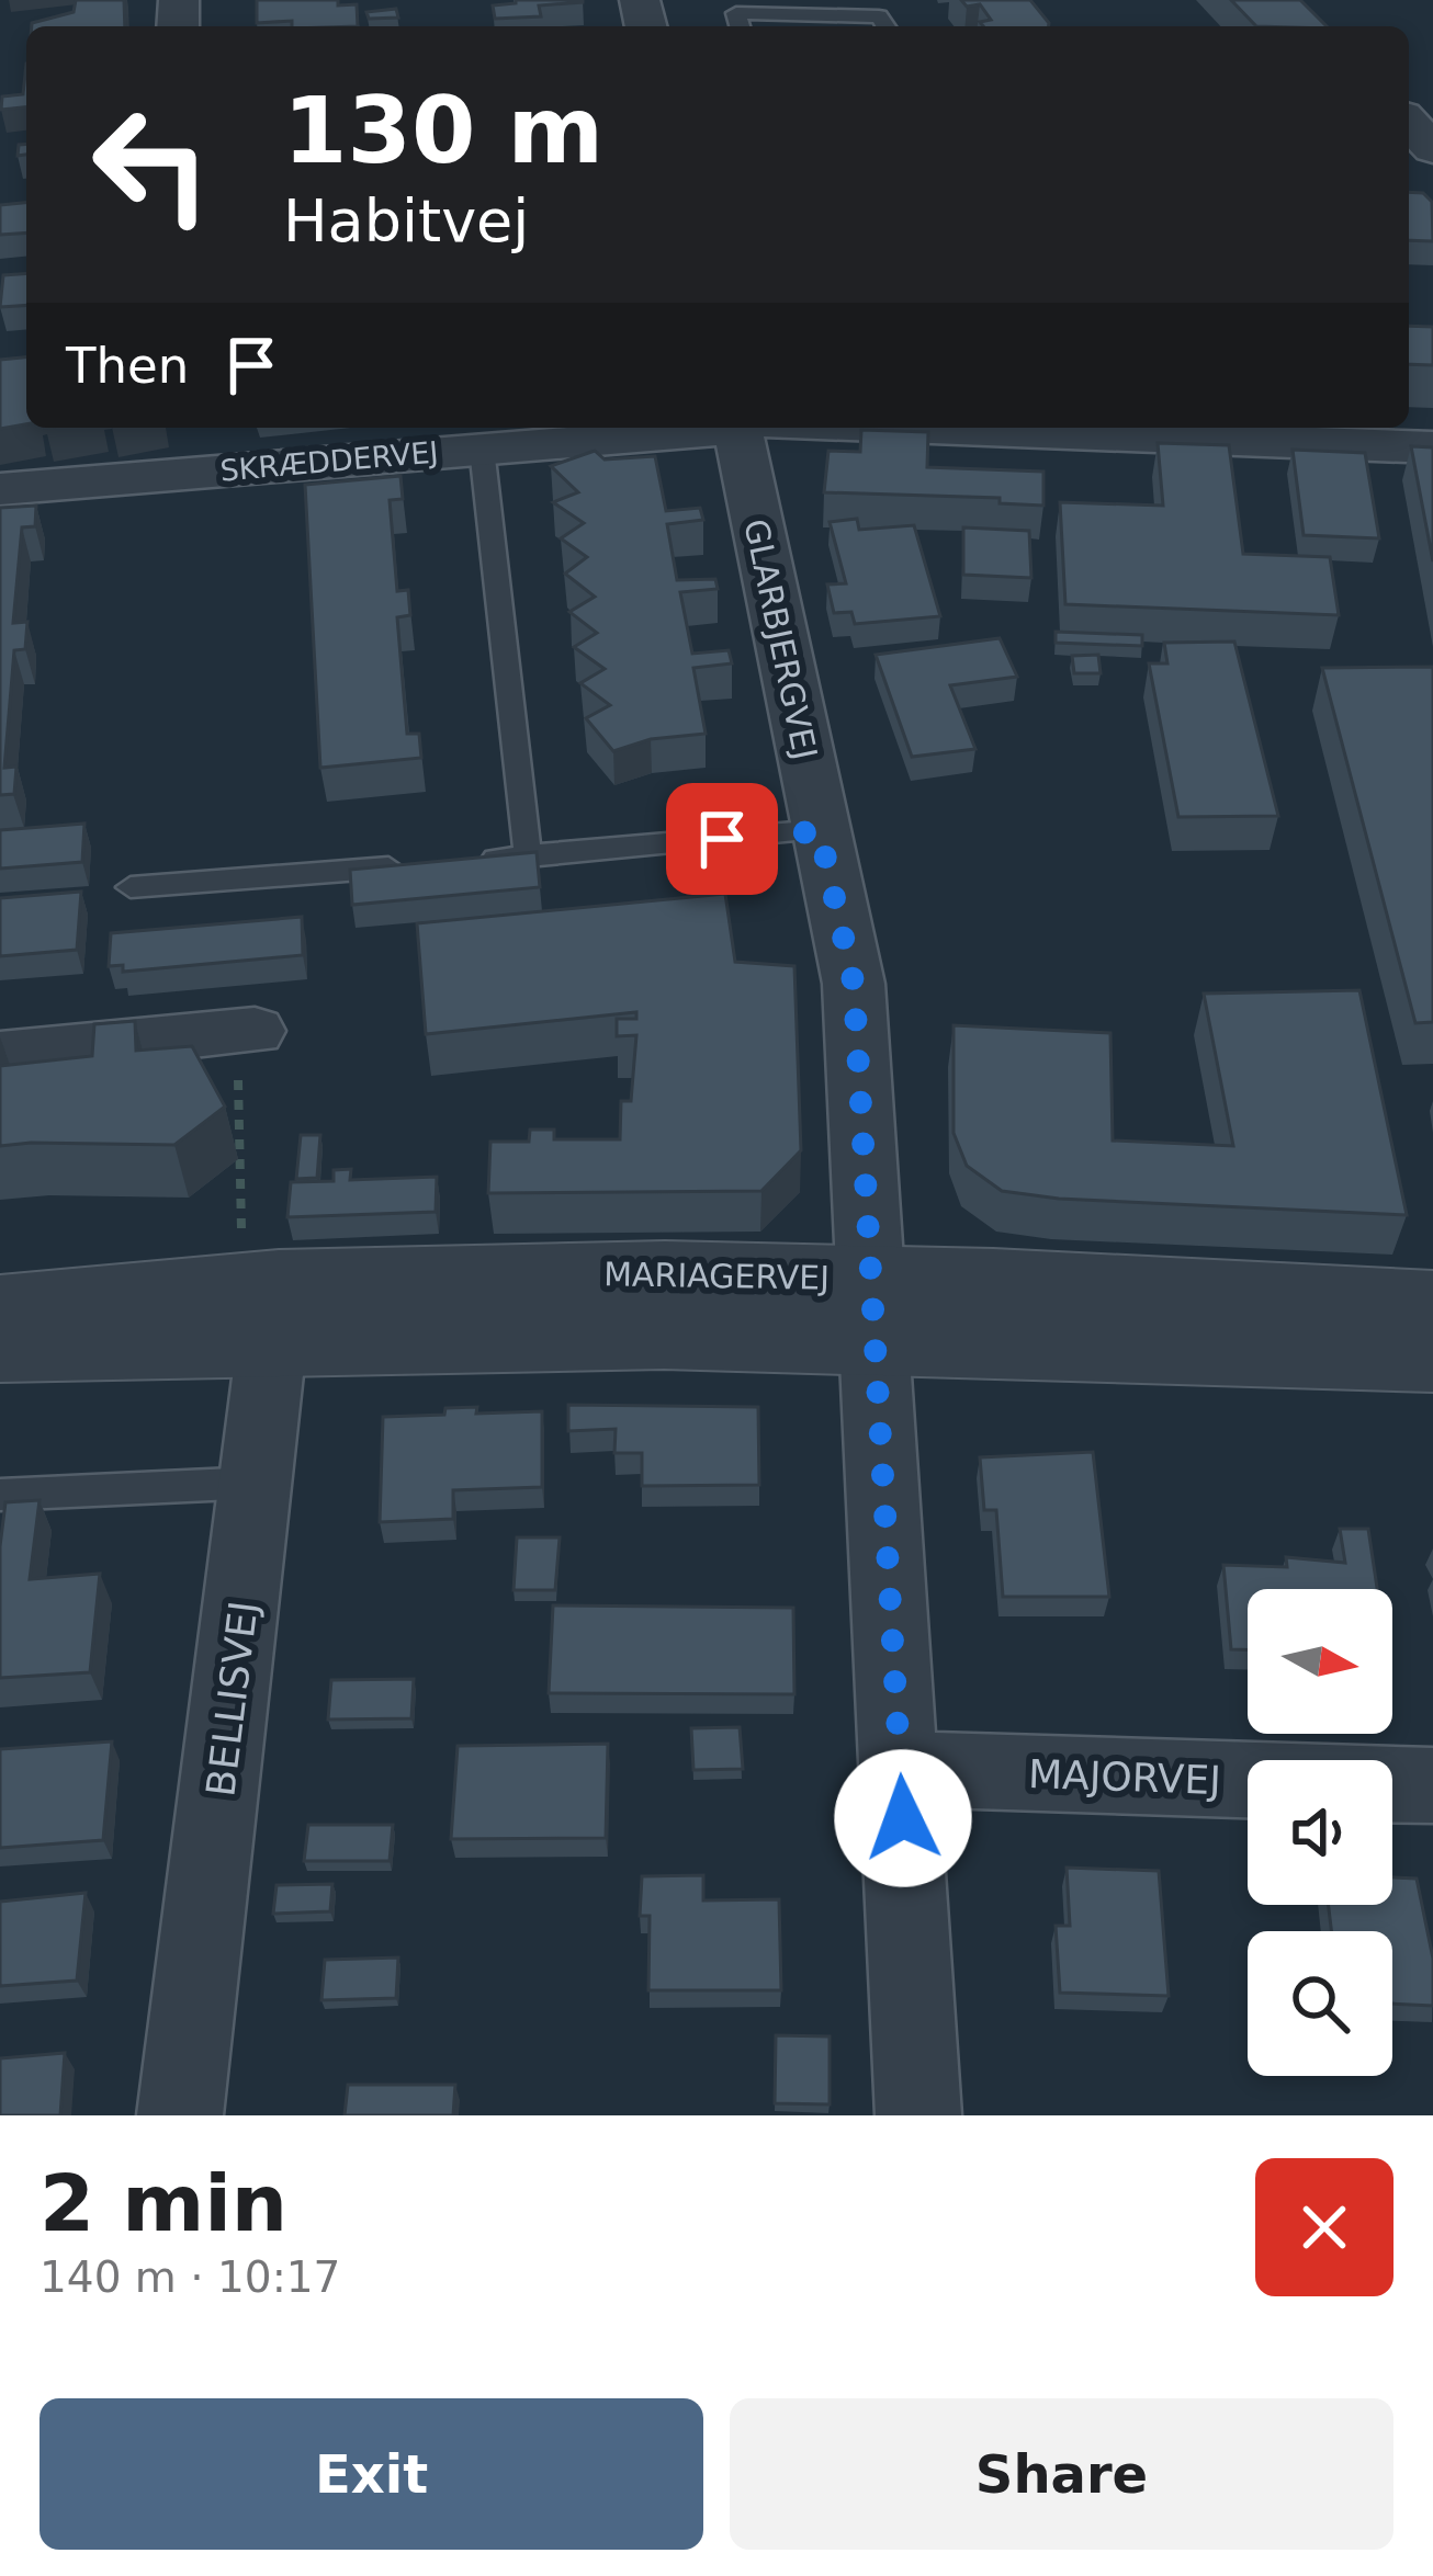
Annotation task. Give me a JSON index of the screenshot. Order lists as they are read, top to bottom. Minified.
{"streets":{"street":["SKRÆDDERVEJ","GLARBJERGVEJ","MARIAGERVEJ","BELLISVEJ","MAJORVEJ"]},"crossings":[["GLARBJERGVEJ","MARIAGERVEJ"],["GLARBJERGVEJ","MAJORVEJ"],["MARIAGERVEJ","BELLISVEJ"]],"north":"right","page":{"turn":["130 m","Habitvej"],"then":"Then","heading":["2 min","140 m · 10:17"],"buttons":["Exit","Share"]}}
